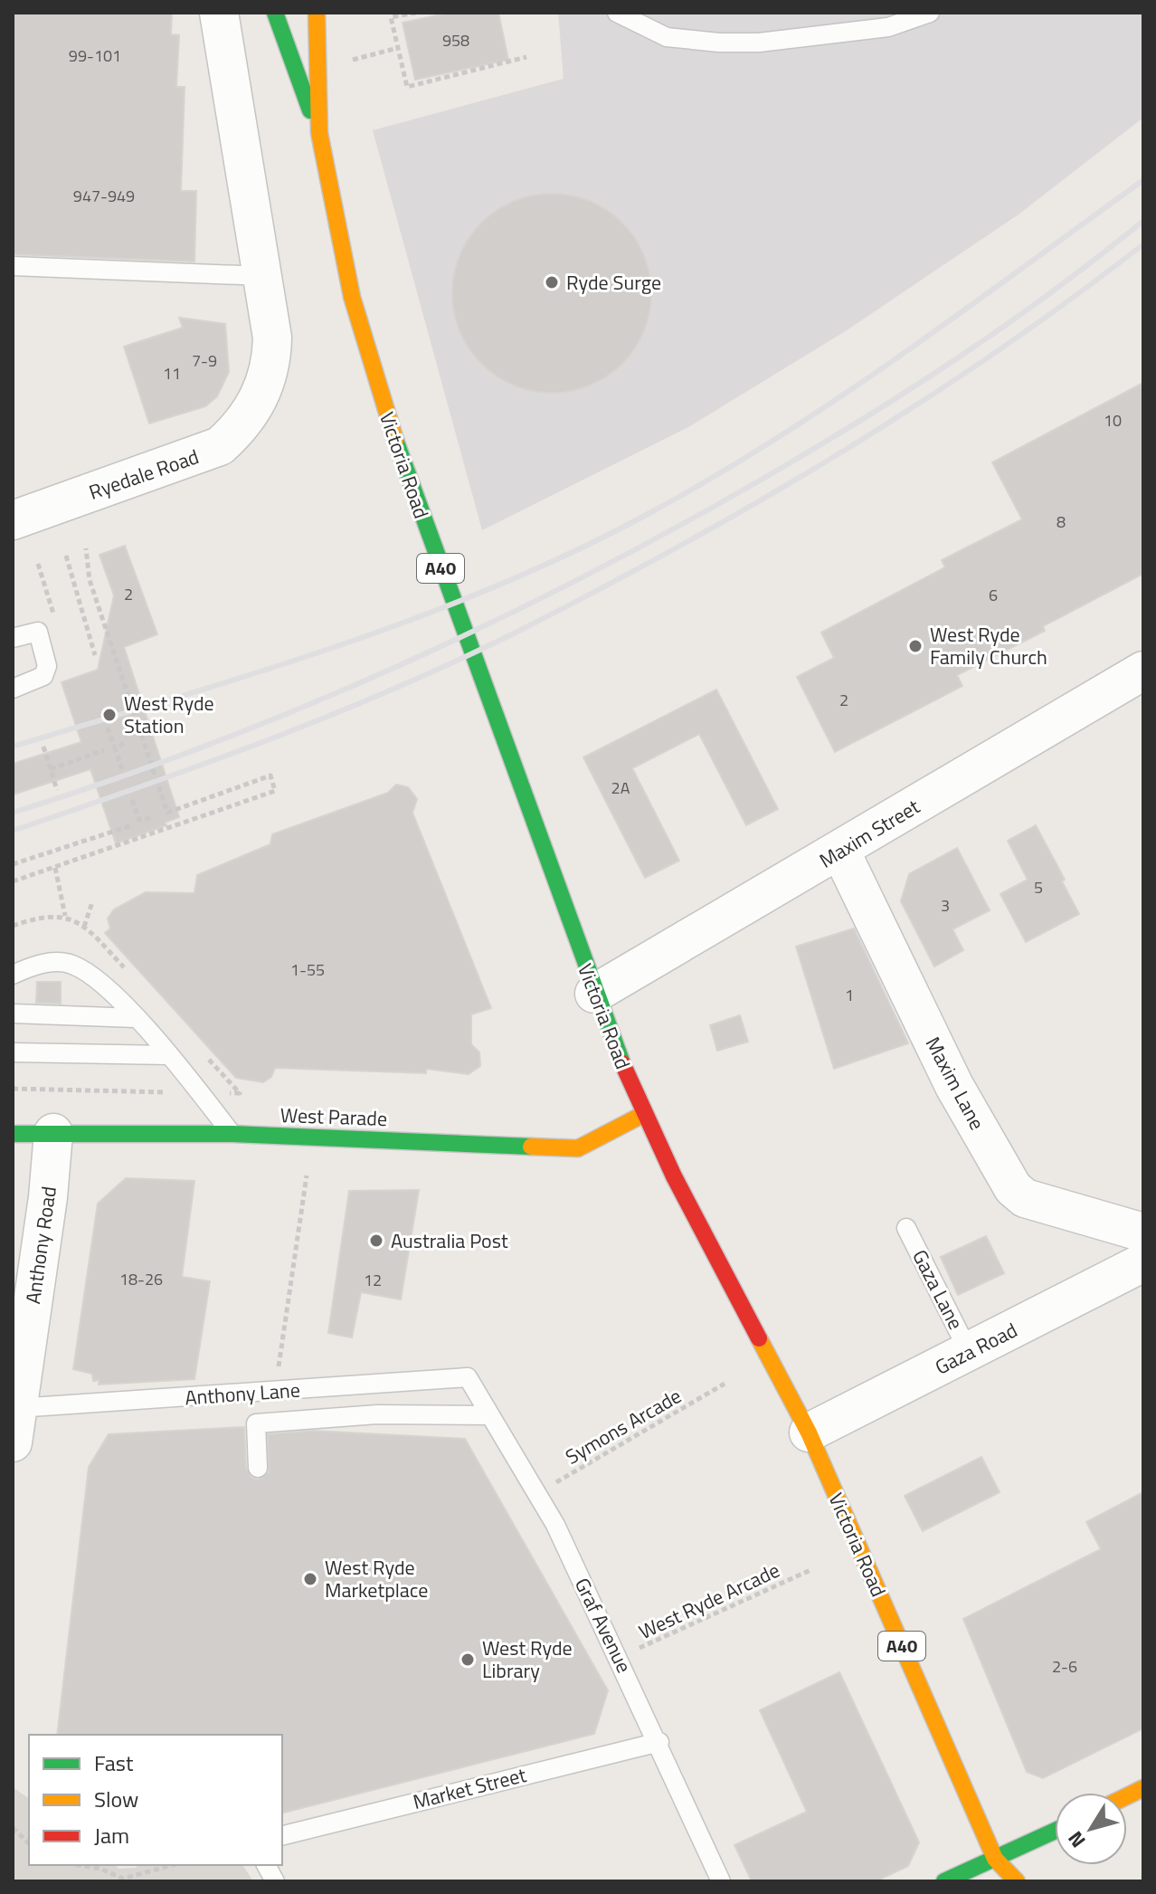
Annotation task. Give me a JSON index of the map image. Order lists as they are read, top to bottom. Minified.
{"streets":{"main road":["Victoria Road","A40","West Parade"],"street":["Ryedale Road","Maxim Street","Maxim Lane","Anthony Road","Gaza Road"],"lane":["Gaza Lane","Anthony Lane","Graf Avenue","Market Street"],"path":["Symons Arcade","West Ryde Arcade"]},"crossings":[["Victoria Road","Maxim Street"],["Victoria Road","West Parade"],["Victoria Road","Gaza Road"],["Maxim Street","Maxim Lane"],["West Parade","Anthony Road"],["Anthony Road","Anthony Lane"],["Gaza Lane","Gaza Road"],["Anthony Lane","Graf Avenue"],["Symons Arcade","Graf Avenue"],["West Ryde Arcade","Graf Avenue"],["Graf Avenue","Market Street"]],"places":["Ryde Surge","West Ryde Family Church","West Ryde Station","Australia Post","West Ryde Marketplace","West Ryde Library"],"house_numbers":["958","99-101","947-949","7-9","11","10","8","2","6","2","2A","5","3","1-55","1","18-26","12","2-6"],"legend":["Fast","Slow","Jam"],"north":"bottom left"}
